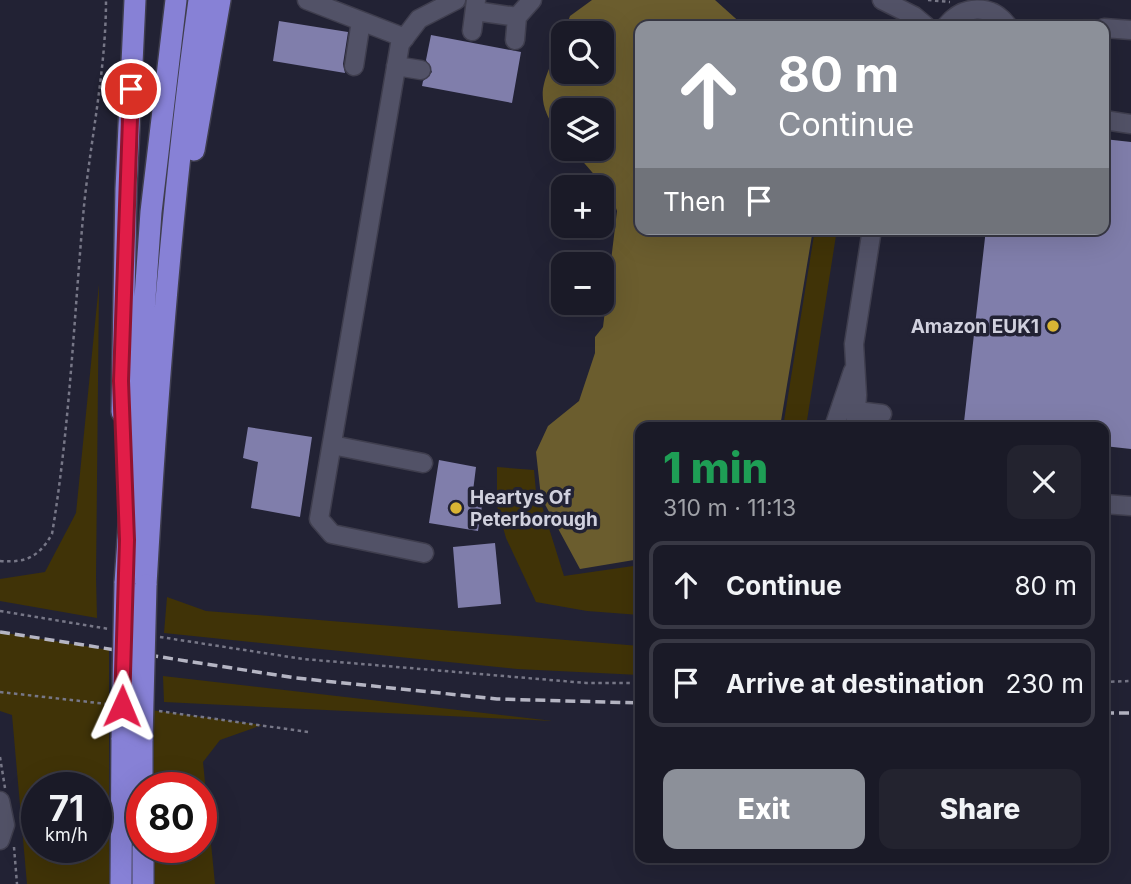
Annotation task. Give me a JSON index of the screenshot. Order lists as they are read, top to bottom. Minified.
{"places":["Amazon EUK1","Heartys Of Peterborough"],"page":{"map_buttons":["+","−"],"turn":["80 m","Continue"],"then":"Then","heading":["1 min","310 m · 11:13"],"list":[{"name":"Continue","value":"80 m"},{"name":"Arrive at destination","value":"230 m"}],"buttons":["Exit","Share"],"speed":"71 km/h","limit":"80"}}
